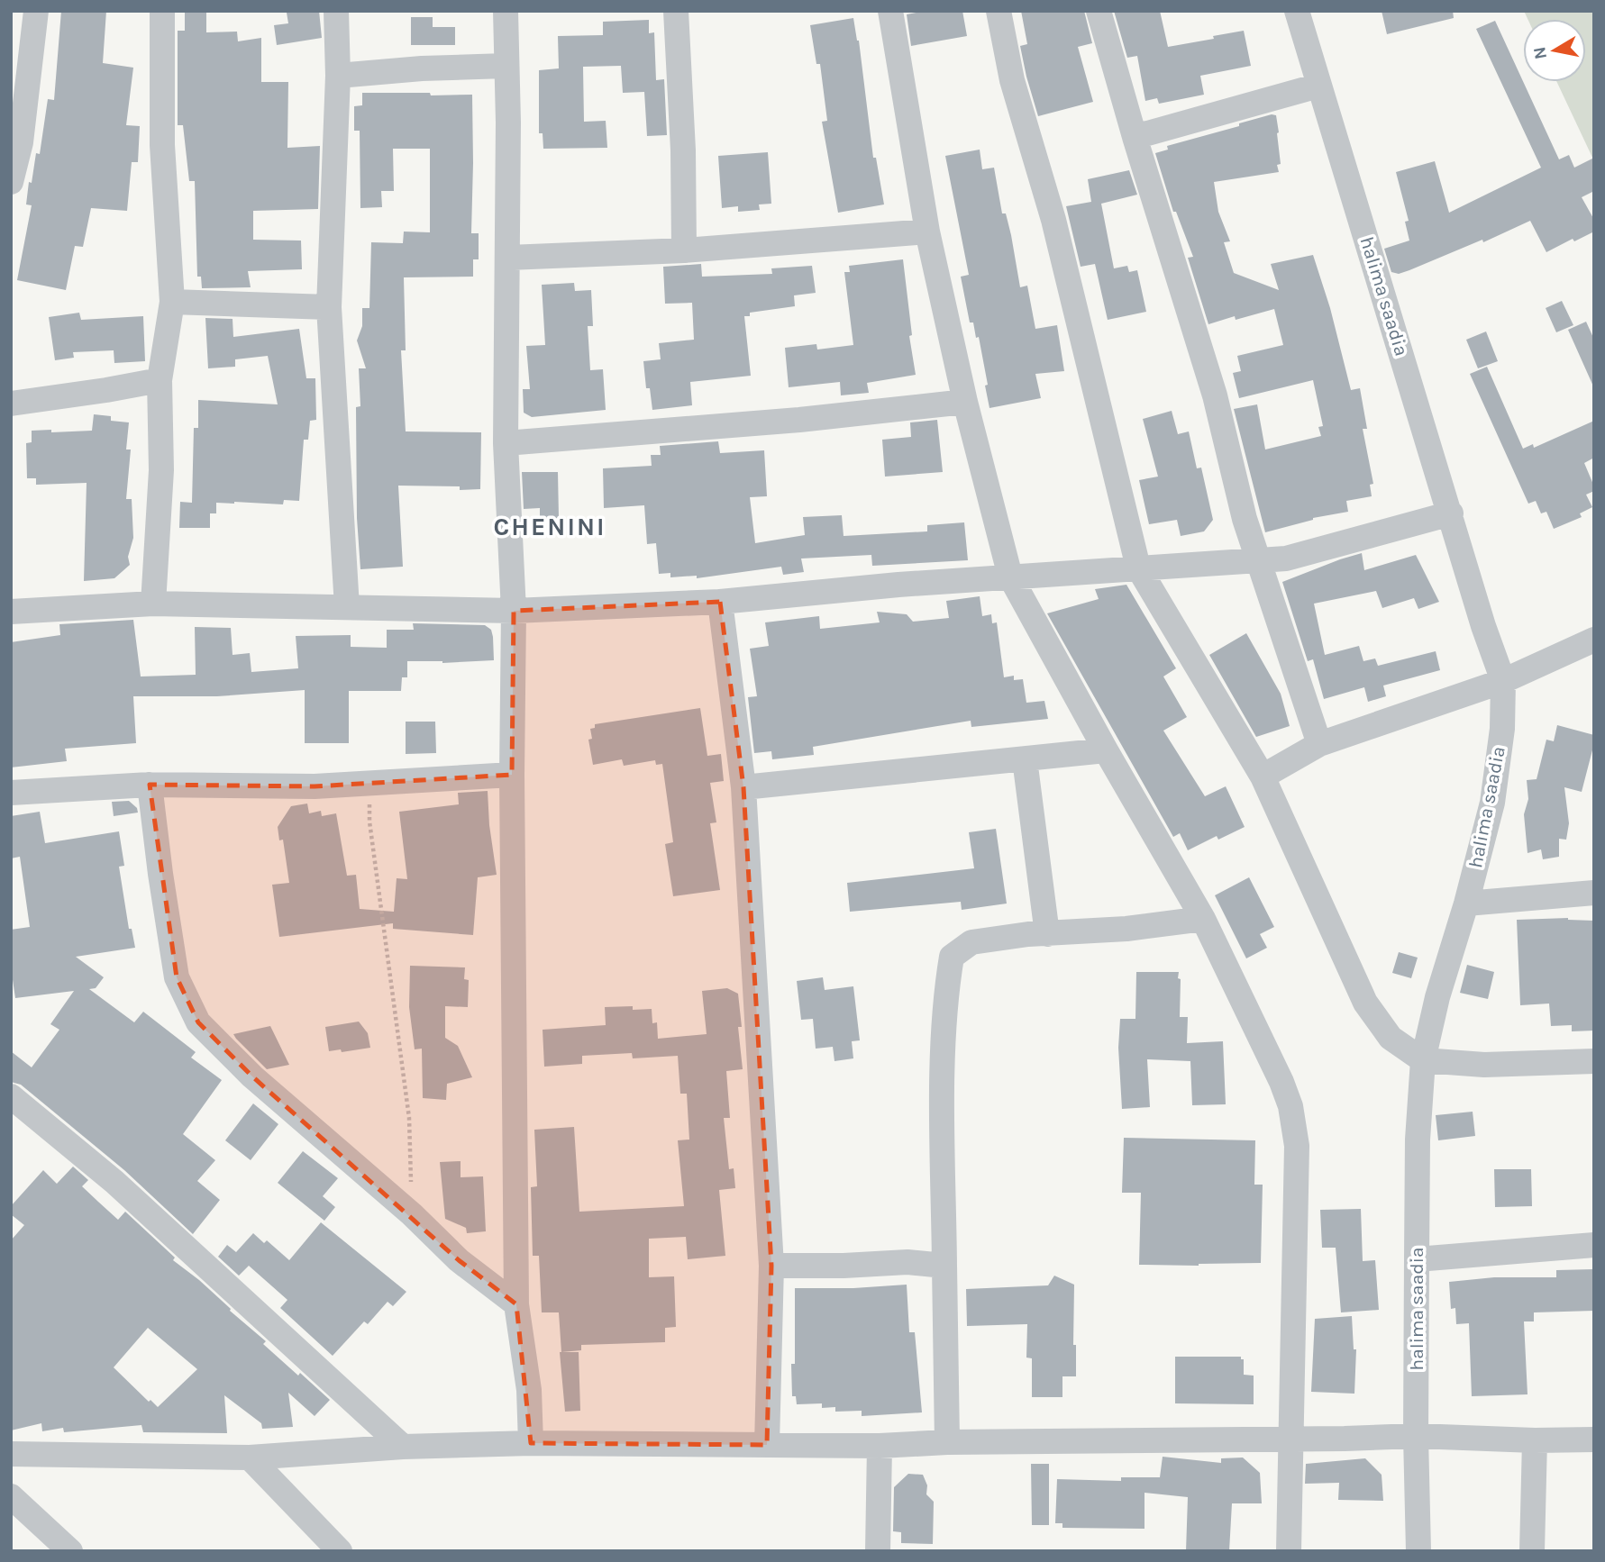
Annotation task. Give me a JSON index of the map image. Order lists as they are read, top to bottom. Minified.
{"streets":{"street":["halima saadia"]},"districts":["CHENINI"],"north":"left"}
